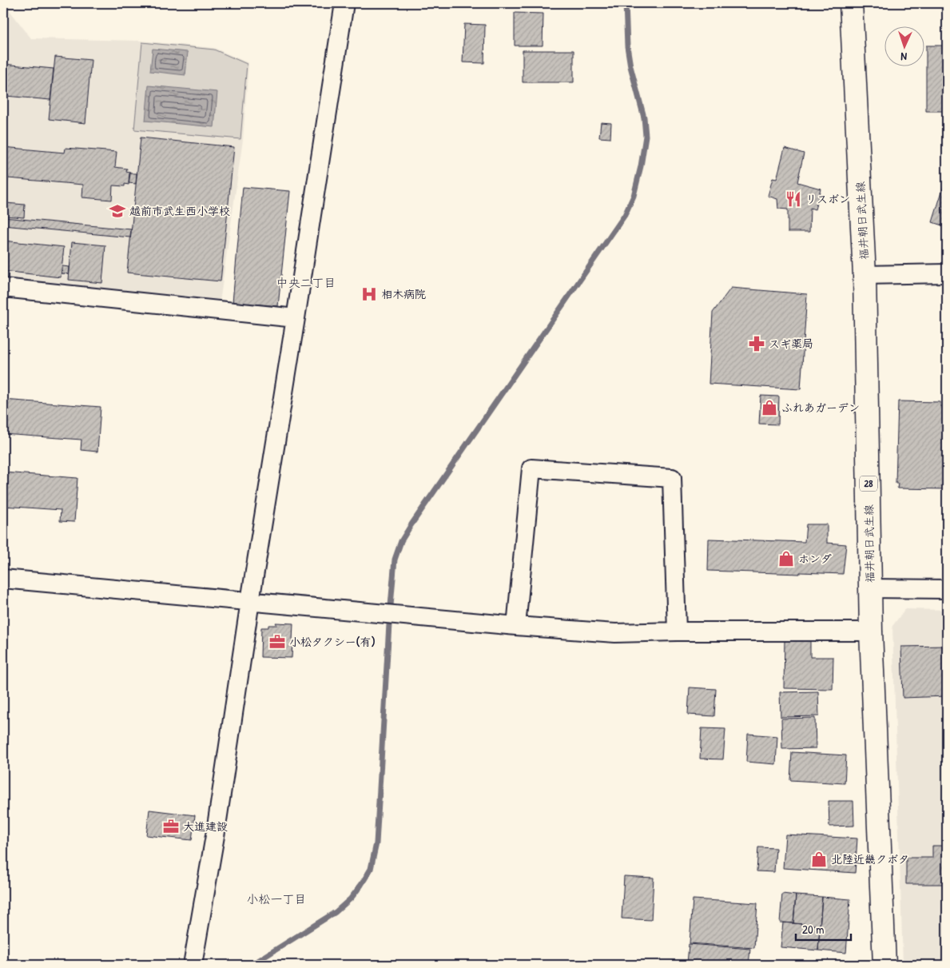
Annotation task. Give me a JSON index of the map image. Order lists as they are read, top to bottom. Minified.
{"streets":{"main road":["福井朝日武生線","28"]},"districts":["中央二丁目","小松一丁目"],"places":{"restaurant":["リスボン"],"school or university":["越前市武生西小学校"],"hospital":["相木病院"],"pharmacy":["スギ薬局"],"shop":["ふれあガーデン","ホンダ","北陸近畿クボタ"],"office":["小松タクシー(有)","大進建設"]},"scale_bar":"20 m","north":"bottom"}
